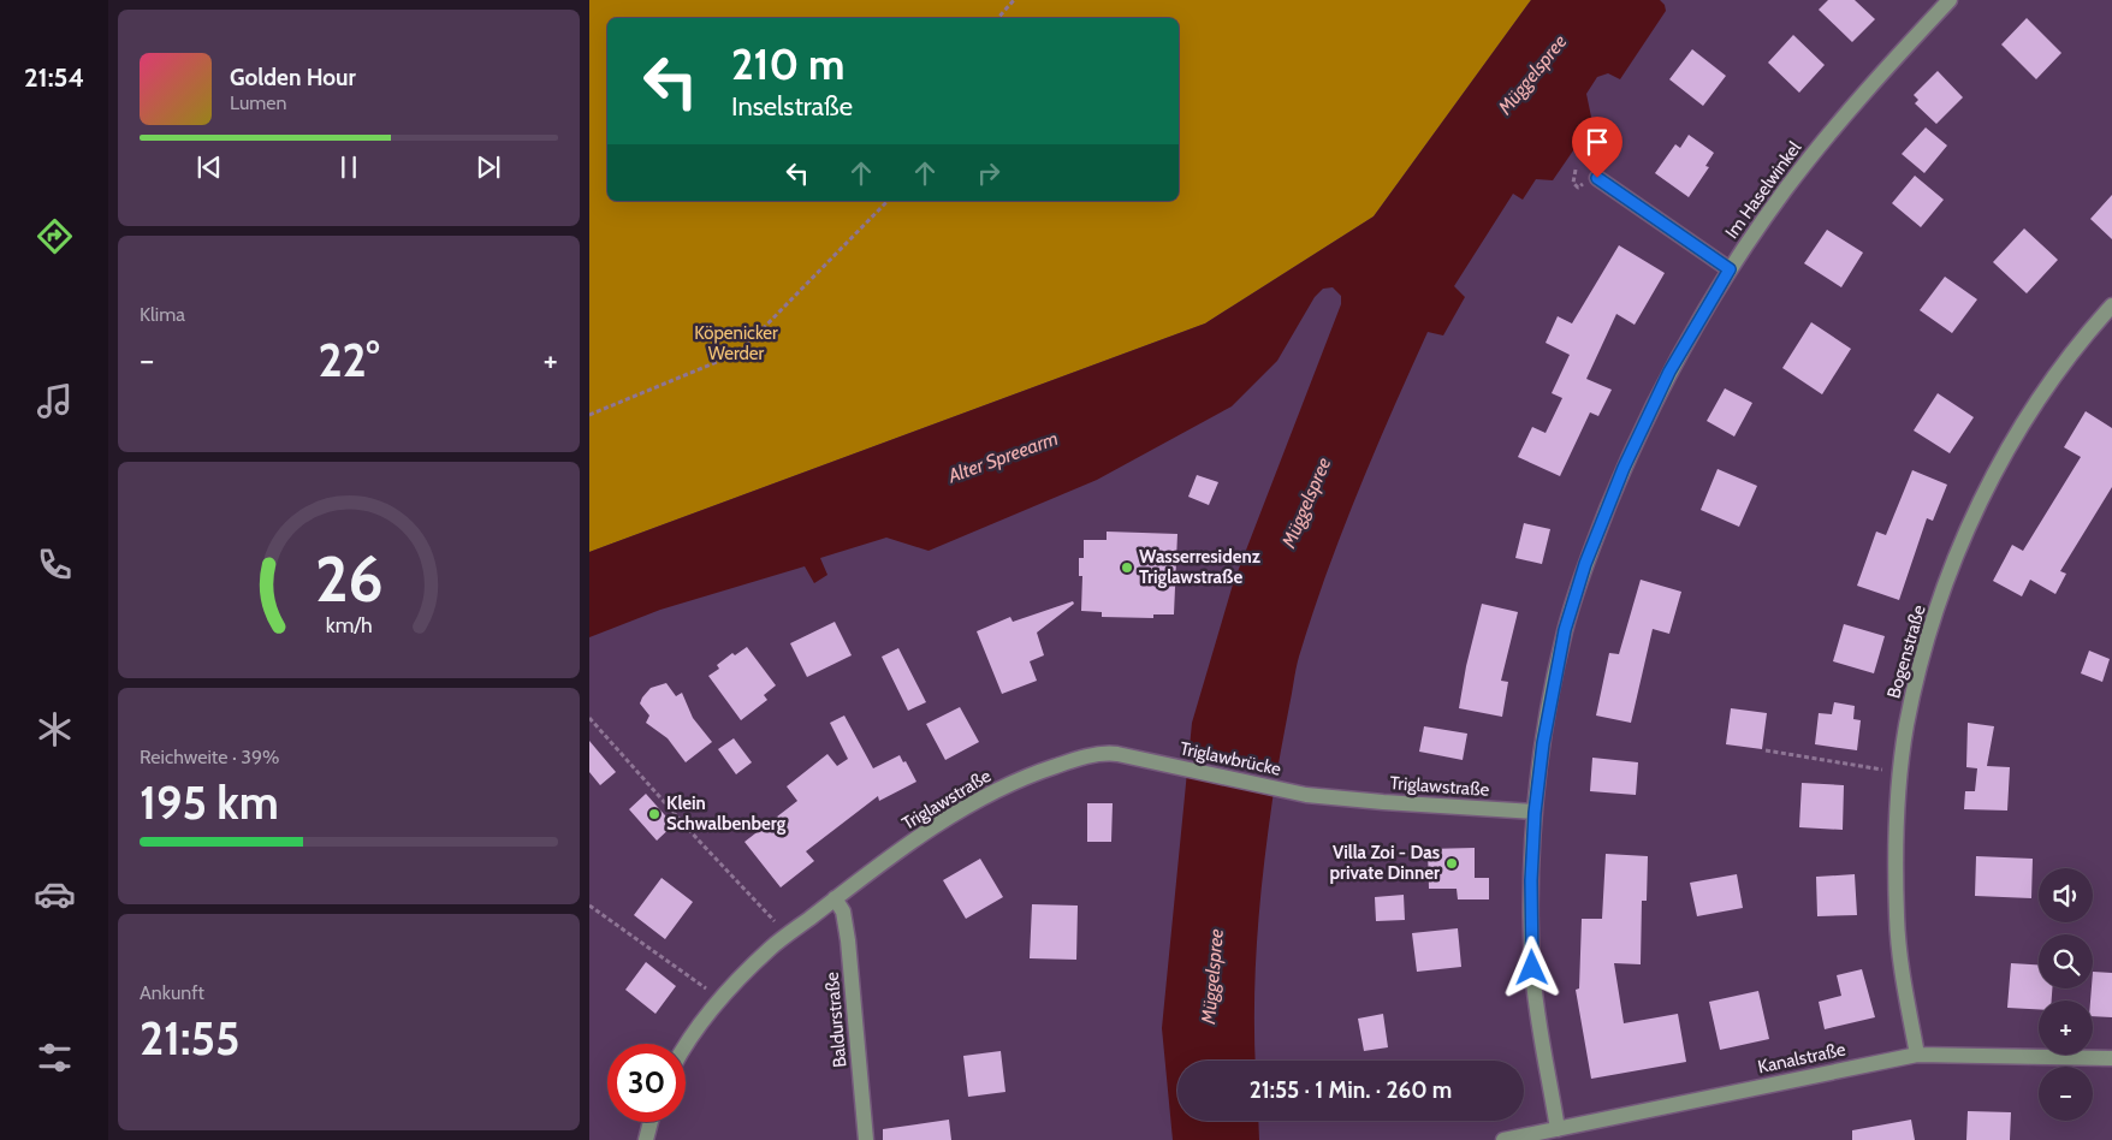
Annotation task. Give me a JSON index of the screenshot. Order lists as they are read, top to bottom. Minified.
{"streets":{"street":["Im Haselwinkel","Bogenstraße","Triglawbrücke","Triglawstraße","Baldurstraße","Kanalstraße"]},"crossings":[["Im Haselwinkel","Triglawstraße"],["Im Haselwinkel","Kanalstraße"],["Bogenstraße","Kanalstraße"],["Triglawbrücke","Triglawstraße"],["Triglawstraße","Baldurstraße"]],"water":["Müggelspree","Alter Spreearm"],"parks":["Köpenicker Werder"],"places":["Wasserresidenz Triglawstraße","Klein Schwalbenberg","Villa Zoi - Das private Dinner"],"page":{"tabs":"21:54","turn":["210 m","Inselstraße"],"song":["Golden Hour","Lumen"],"tile":["Klima",["Reichweite · 39%","195 km"],["Ankunft","21:55"]],"heat":["−","22°","+"],"map_buttons":["+","−"],"limit":"30","trip":"21:55 · 1 Min. · 260 m","gauge":["26","km/h"]}}
